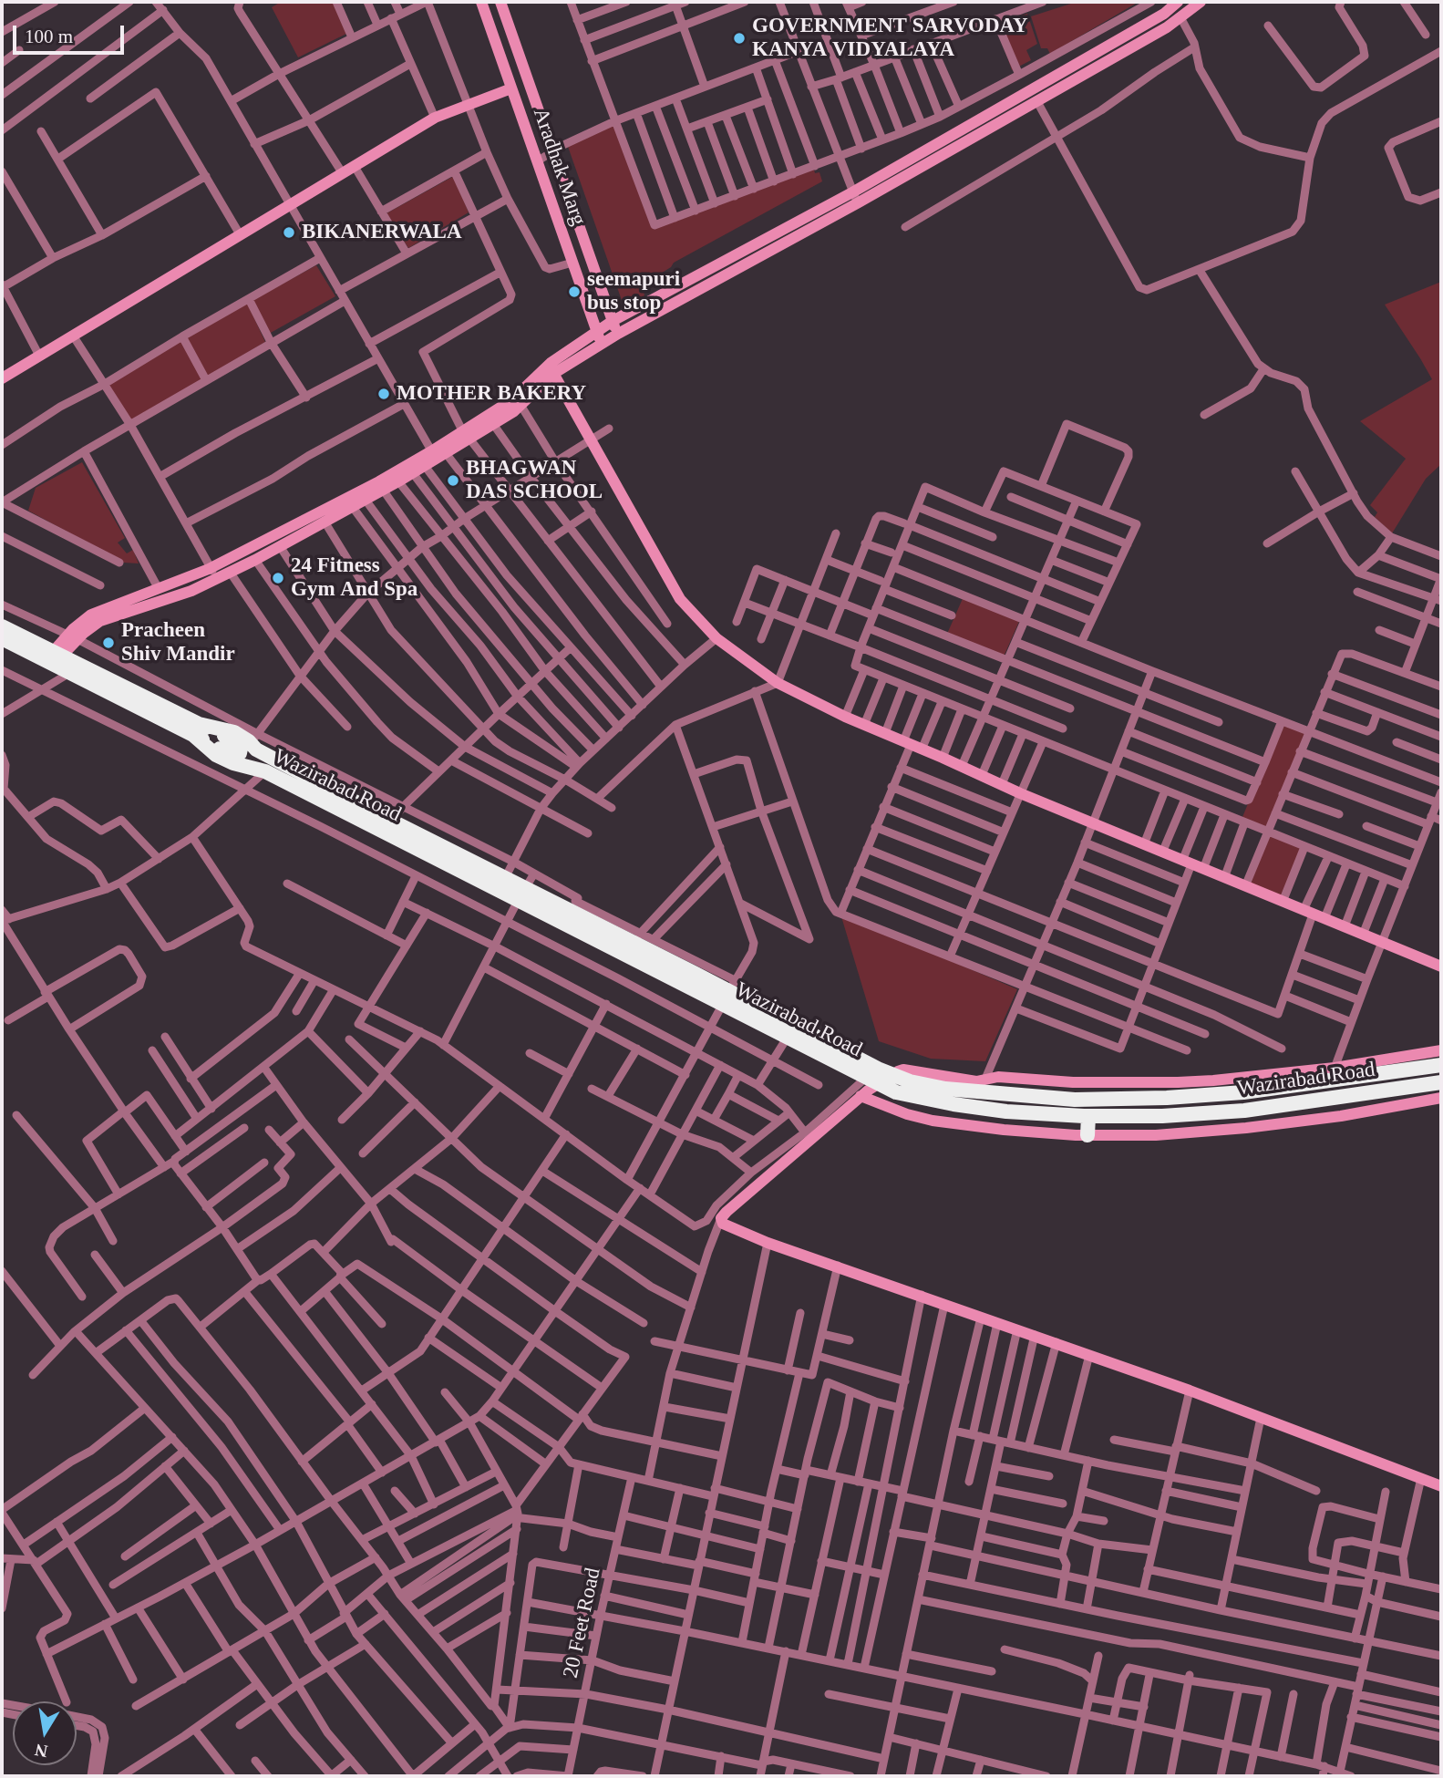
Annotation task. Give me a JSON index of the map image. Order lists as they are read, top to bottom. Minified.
{"streets":{"highway":["Wazirabad Road"],"street":["Aradhak Marg","20 Feet Road"]},"places":["GOVERNMENT SARVODAY KANYA VIDYALAYA","BIKANERWALA","seemapuri bus stop","MOTHER BAKERY","BHAGWAN DAS SCHOOL","24 Fitness Gym And Spa","Pracheen Shiv Mandir"],"scale_bar":"100 m","north":"bottom"}
